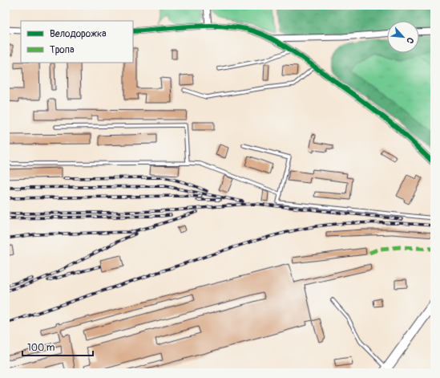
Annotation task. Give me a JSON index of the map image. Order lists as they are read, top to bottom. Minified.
{"legend":["Велодорожка","Тропа"],"scale_bar":"100 m","north":"bottom right"}
